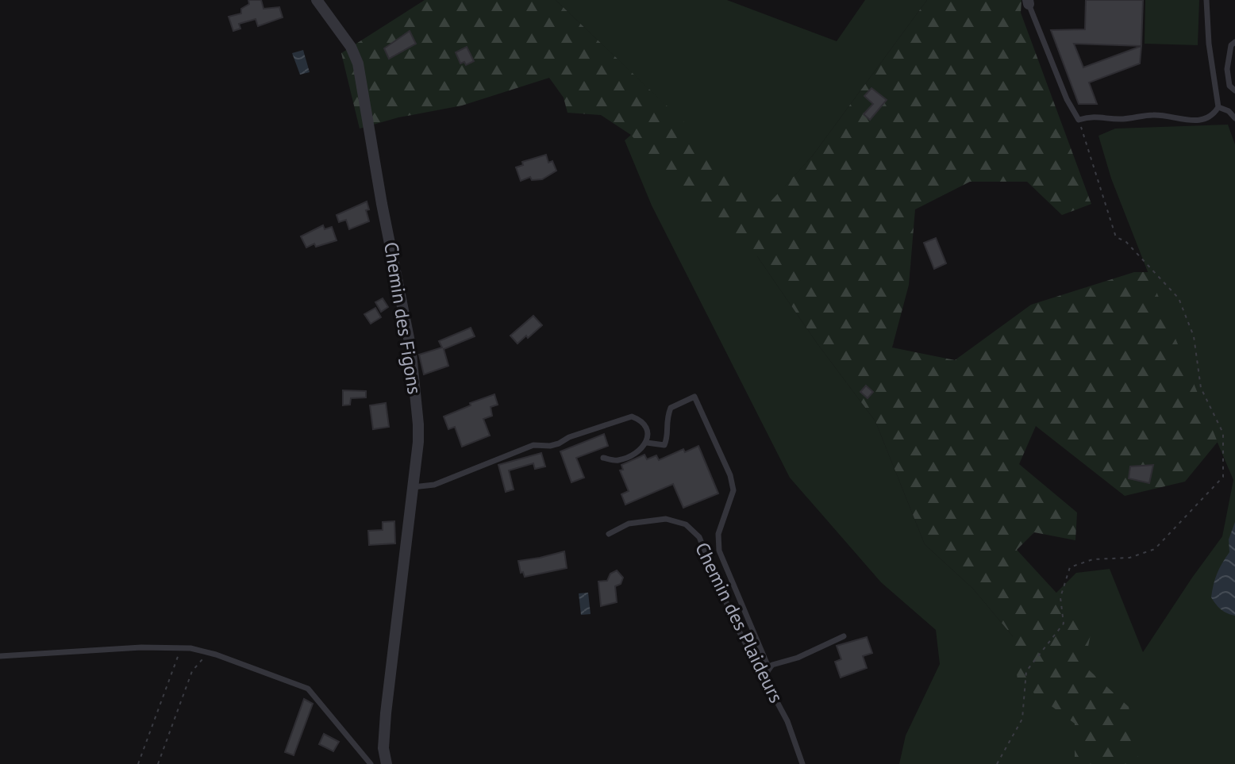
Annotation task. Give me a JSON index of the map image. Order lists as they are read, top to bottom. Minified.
{"streets":{"street":["Chemin des Figons"],"lane":["Chemin des Plaideurs"]}}
